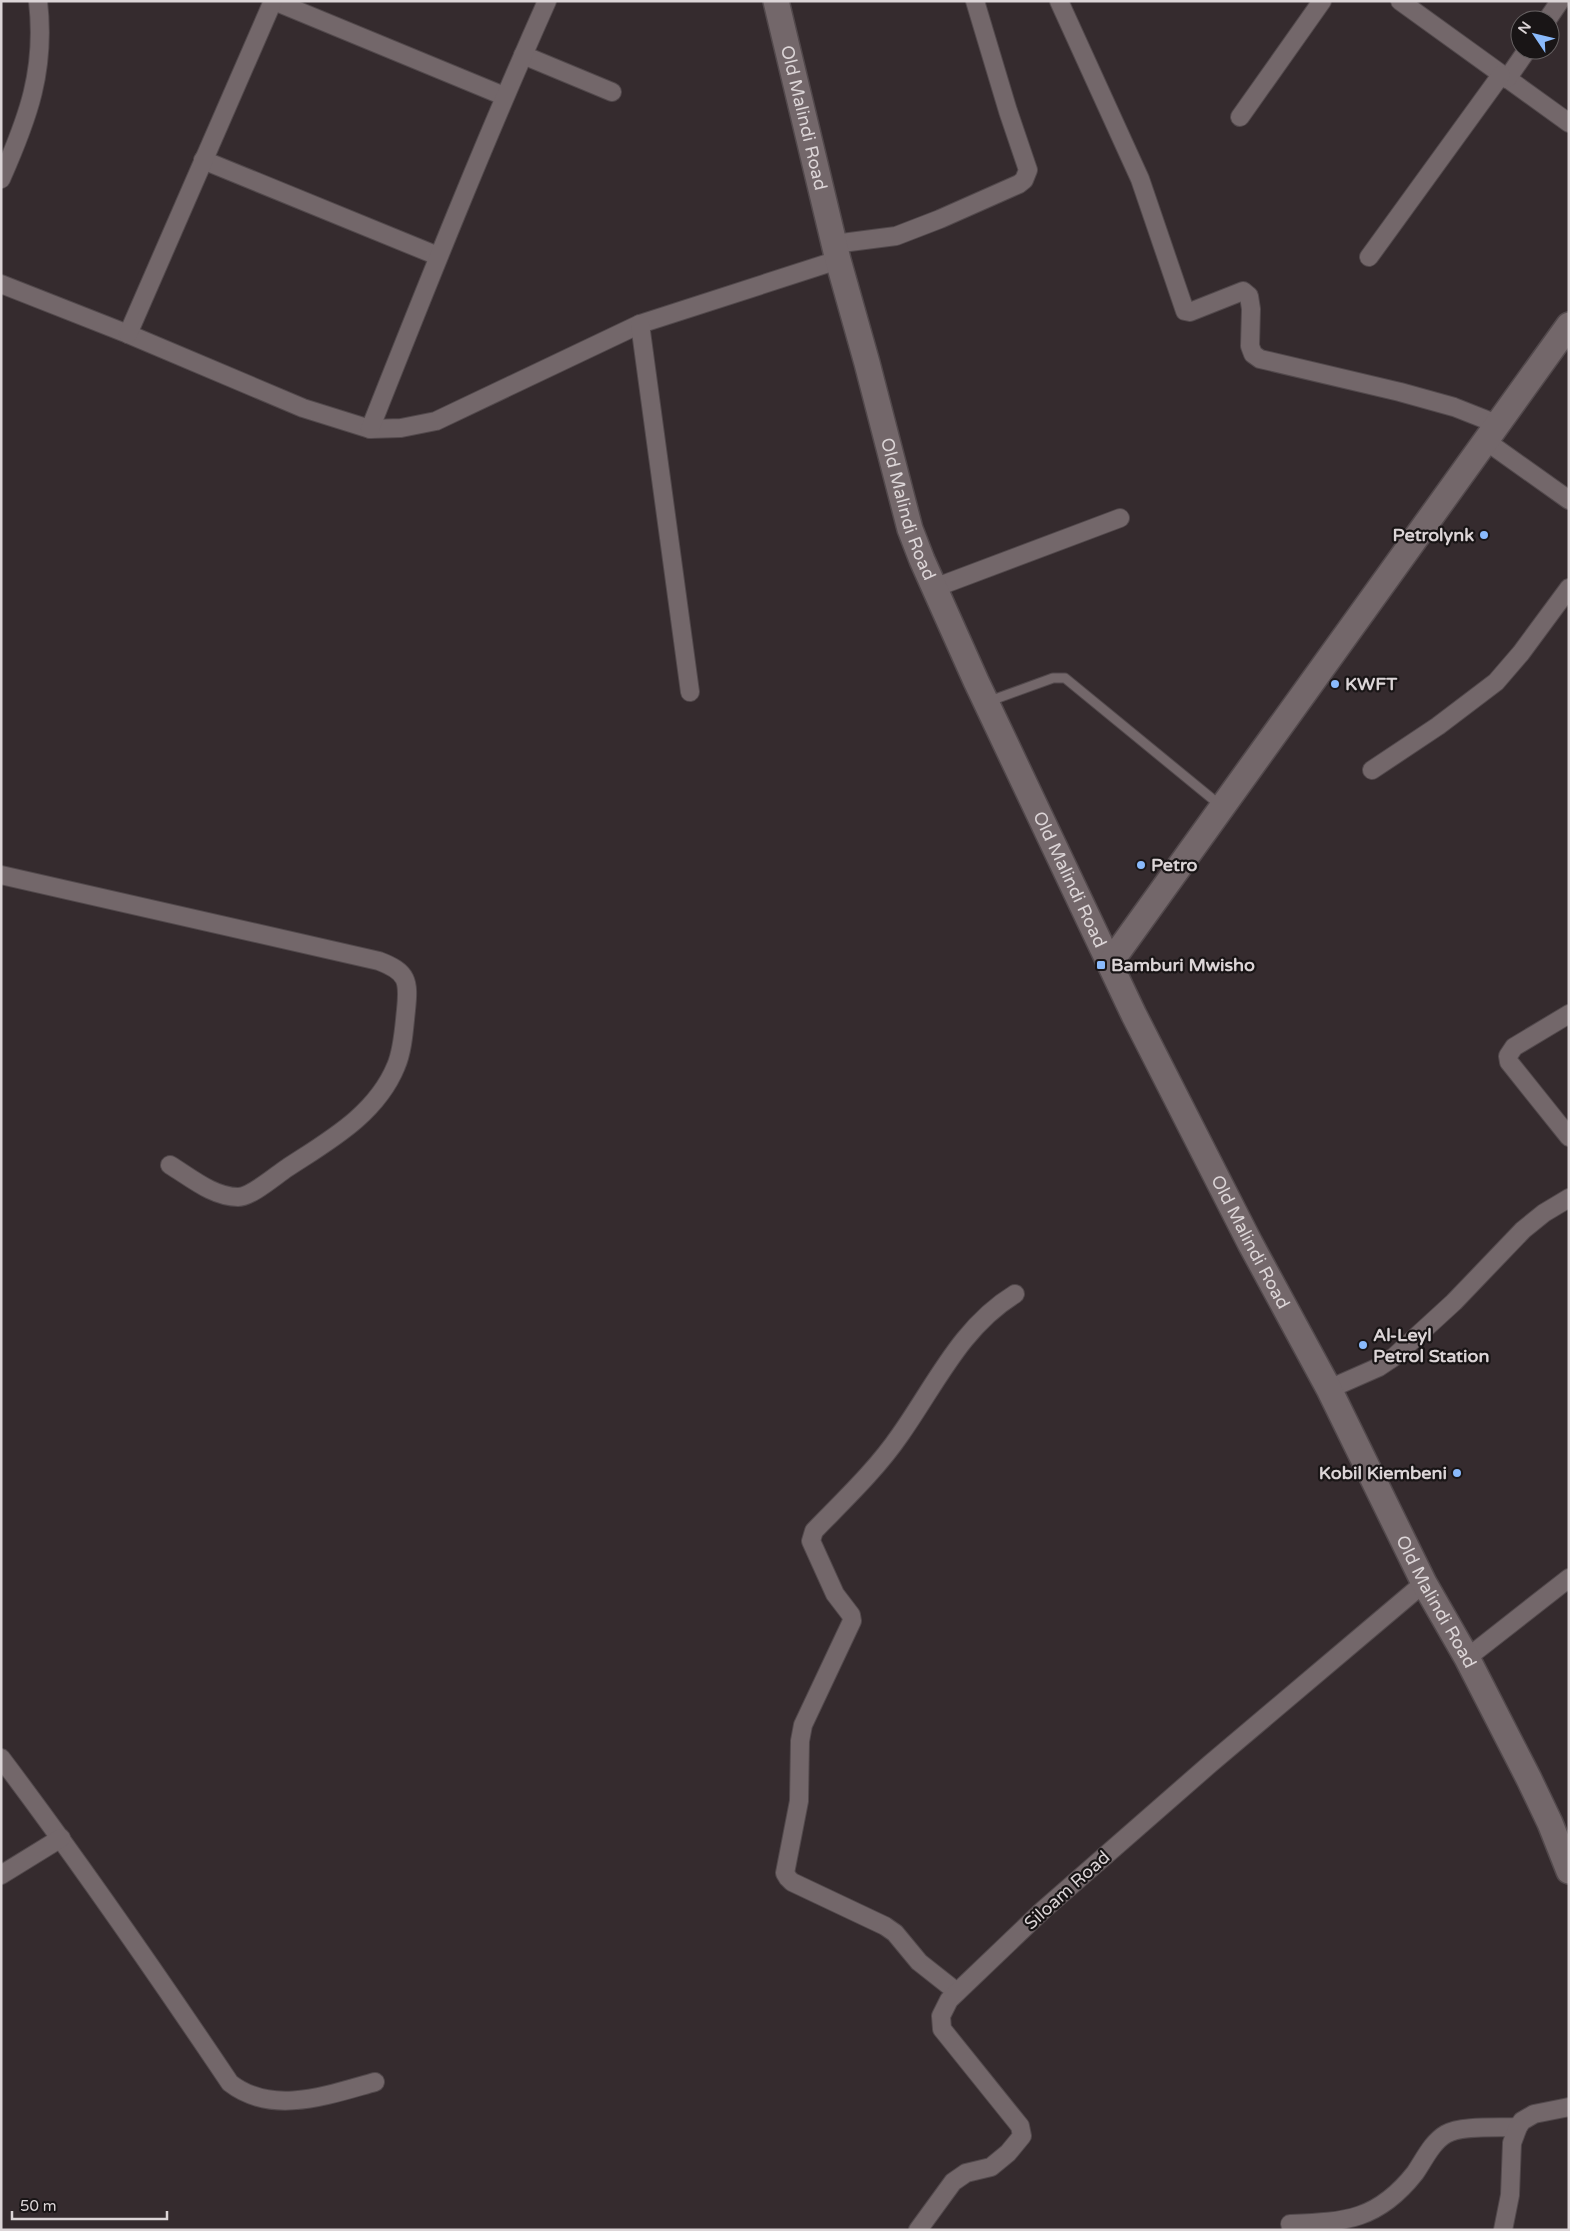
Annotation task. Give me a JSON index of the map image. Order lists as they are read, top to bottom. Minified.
{"streets":{"main road":["Old Malindi Road"],"street":["Siloam Road"]},"crossings":[["Old Malindi Road","Siloam Road"]],"places":{"other":["Petrolynk","KWFT","Petro","Al-Leyl Petrol Station","Kobil Kiembeni"],"transit":["Bamburi Mwisho"]},"scale_bar":"50 m","north":"top left"}
